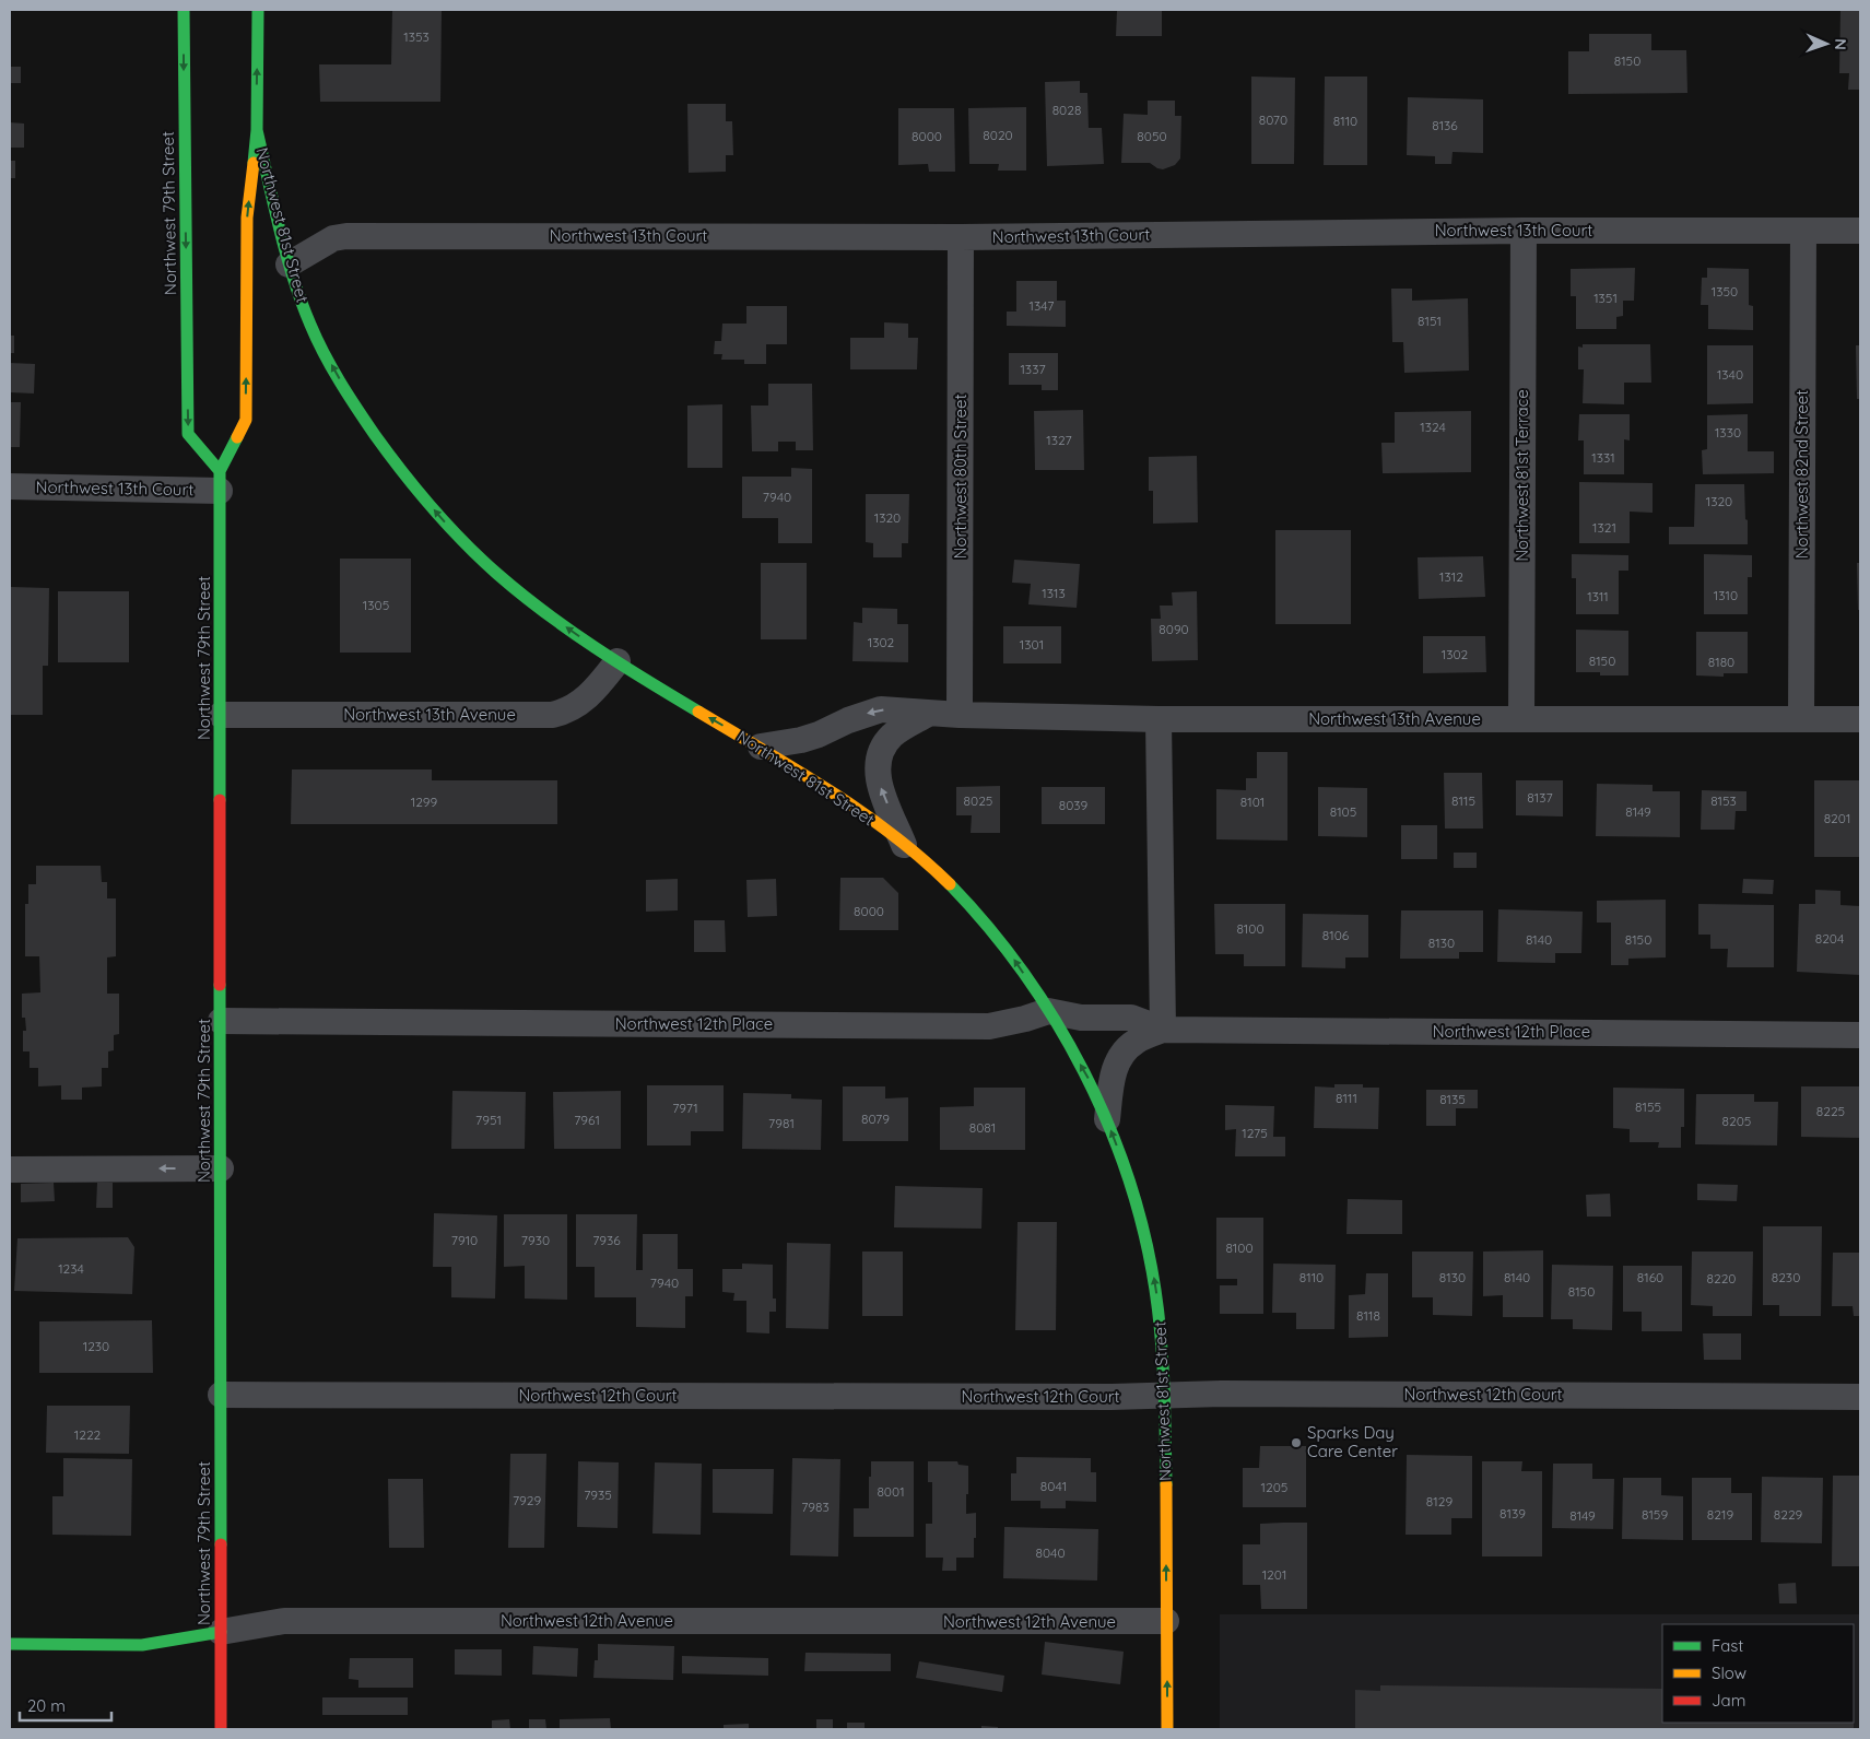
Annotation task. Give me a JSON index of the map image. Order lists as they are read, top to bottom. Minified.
{"streets":{"main road":["Northwest 79th Street","Northwest 81st Street","Northwest 12th Avenue"],"street":["Northwest 13th Court","Northwest 82nd Street","Northwest 81st Terrace","Northwest 80th Street","Northwest 13th Avenue","Northwest 12th Place","Northwest 12th Court"]},"crossings":[["Northwest 79th Street","Northwest 81st Street"],["Northwest 79th Street","Northwest 13th Court"],["Northwest 79th Street","Northwest 13th Avenue"],["Northwest 79th Street","Northwest 12th Place"],["Northwest 79th Street","Northwest 12th Court"],["Northwest 79th Street","Northwest 12th Avenue"],["Northwest 81st Street","Northwest 13th Court"],["Northwest 81st Street","Northwest 13th Avenue"],["Northwest 81st Street","Northwest 12th Place"],["Northwest 81st Street","Northwest 12th Court"],["Northwest 81st Street","Northwest 12th Avenue"],["Northwest 13th Court","Northwest 82nd Street"],["Northwest 13th Court","Northwest 81st Terrace"],["Northwest 13th Court","Northwest 80th Street"],["Northwest 82nd Street","Northwest 13th Avenue"],["Northwest 81st Terrace","Northwest 13th Avenue"],["Northwest 80th Street","Northwest 13th Avenue"]],"one_way":["Northwest 81st Street"],"places":["Sparks Day Care Center"],"house_numbers":["1353","8150","8028","8070","8110","8136","8020","8000","8050","1350","1351","1347","8151","1337","1340","1324","1330","1327","1331","7940","1320","1320","1321","1312","1313","1310","1311","1305","8090","1302","1301","1302","8150","8180","8137","8025","8115","8153","1299","8101","8039","8105","8149","8201","8000","8100","8106","8204","8140","8150","8130","8111","8135","8155","7971","8225","8079","7951","7961","8205","7981","8081","1275","7910","7930","7936","8100","1234","8110","8130","8140","8160","8230","8220","7940","8150","8118","1230","1222","8041","1205","8001","7935","7929","8129","7983","8139","8159","8219","8229","8149","8040","1201"],"legend":["Fast","Slow","Jam"],"scale_bar":"20 m","north":"right"}
